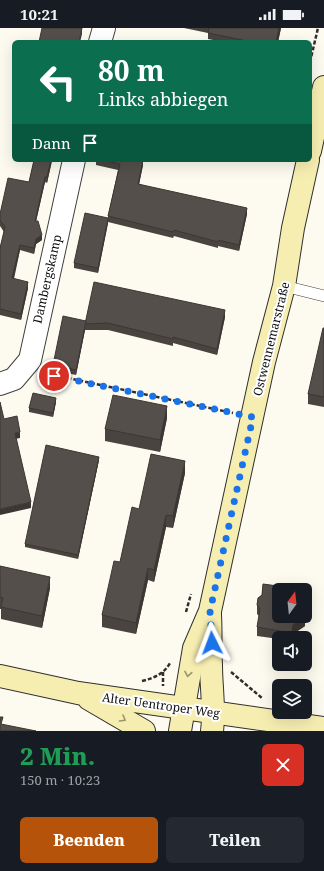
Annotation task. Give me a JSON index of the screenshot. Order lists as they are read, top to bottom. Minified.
{"streets":{"street":["Dambergskamp","Ostwennemarstraße","Alter Uentroper Weg"]},"crossings":[["Ostwennemarstraße","Alter Uentroper Weg"]],"north":"top","page":{"status":"10:21","turn":["80 m","Links abbiegen"],"then":"Dann","heading":["2 Min.","150 m · 10:23"],"buttons":["Beenden","Teilen"]}}
